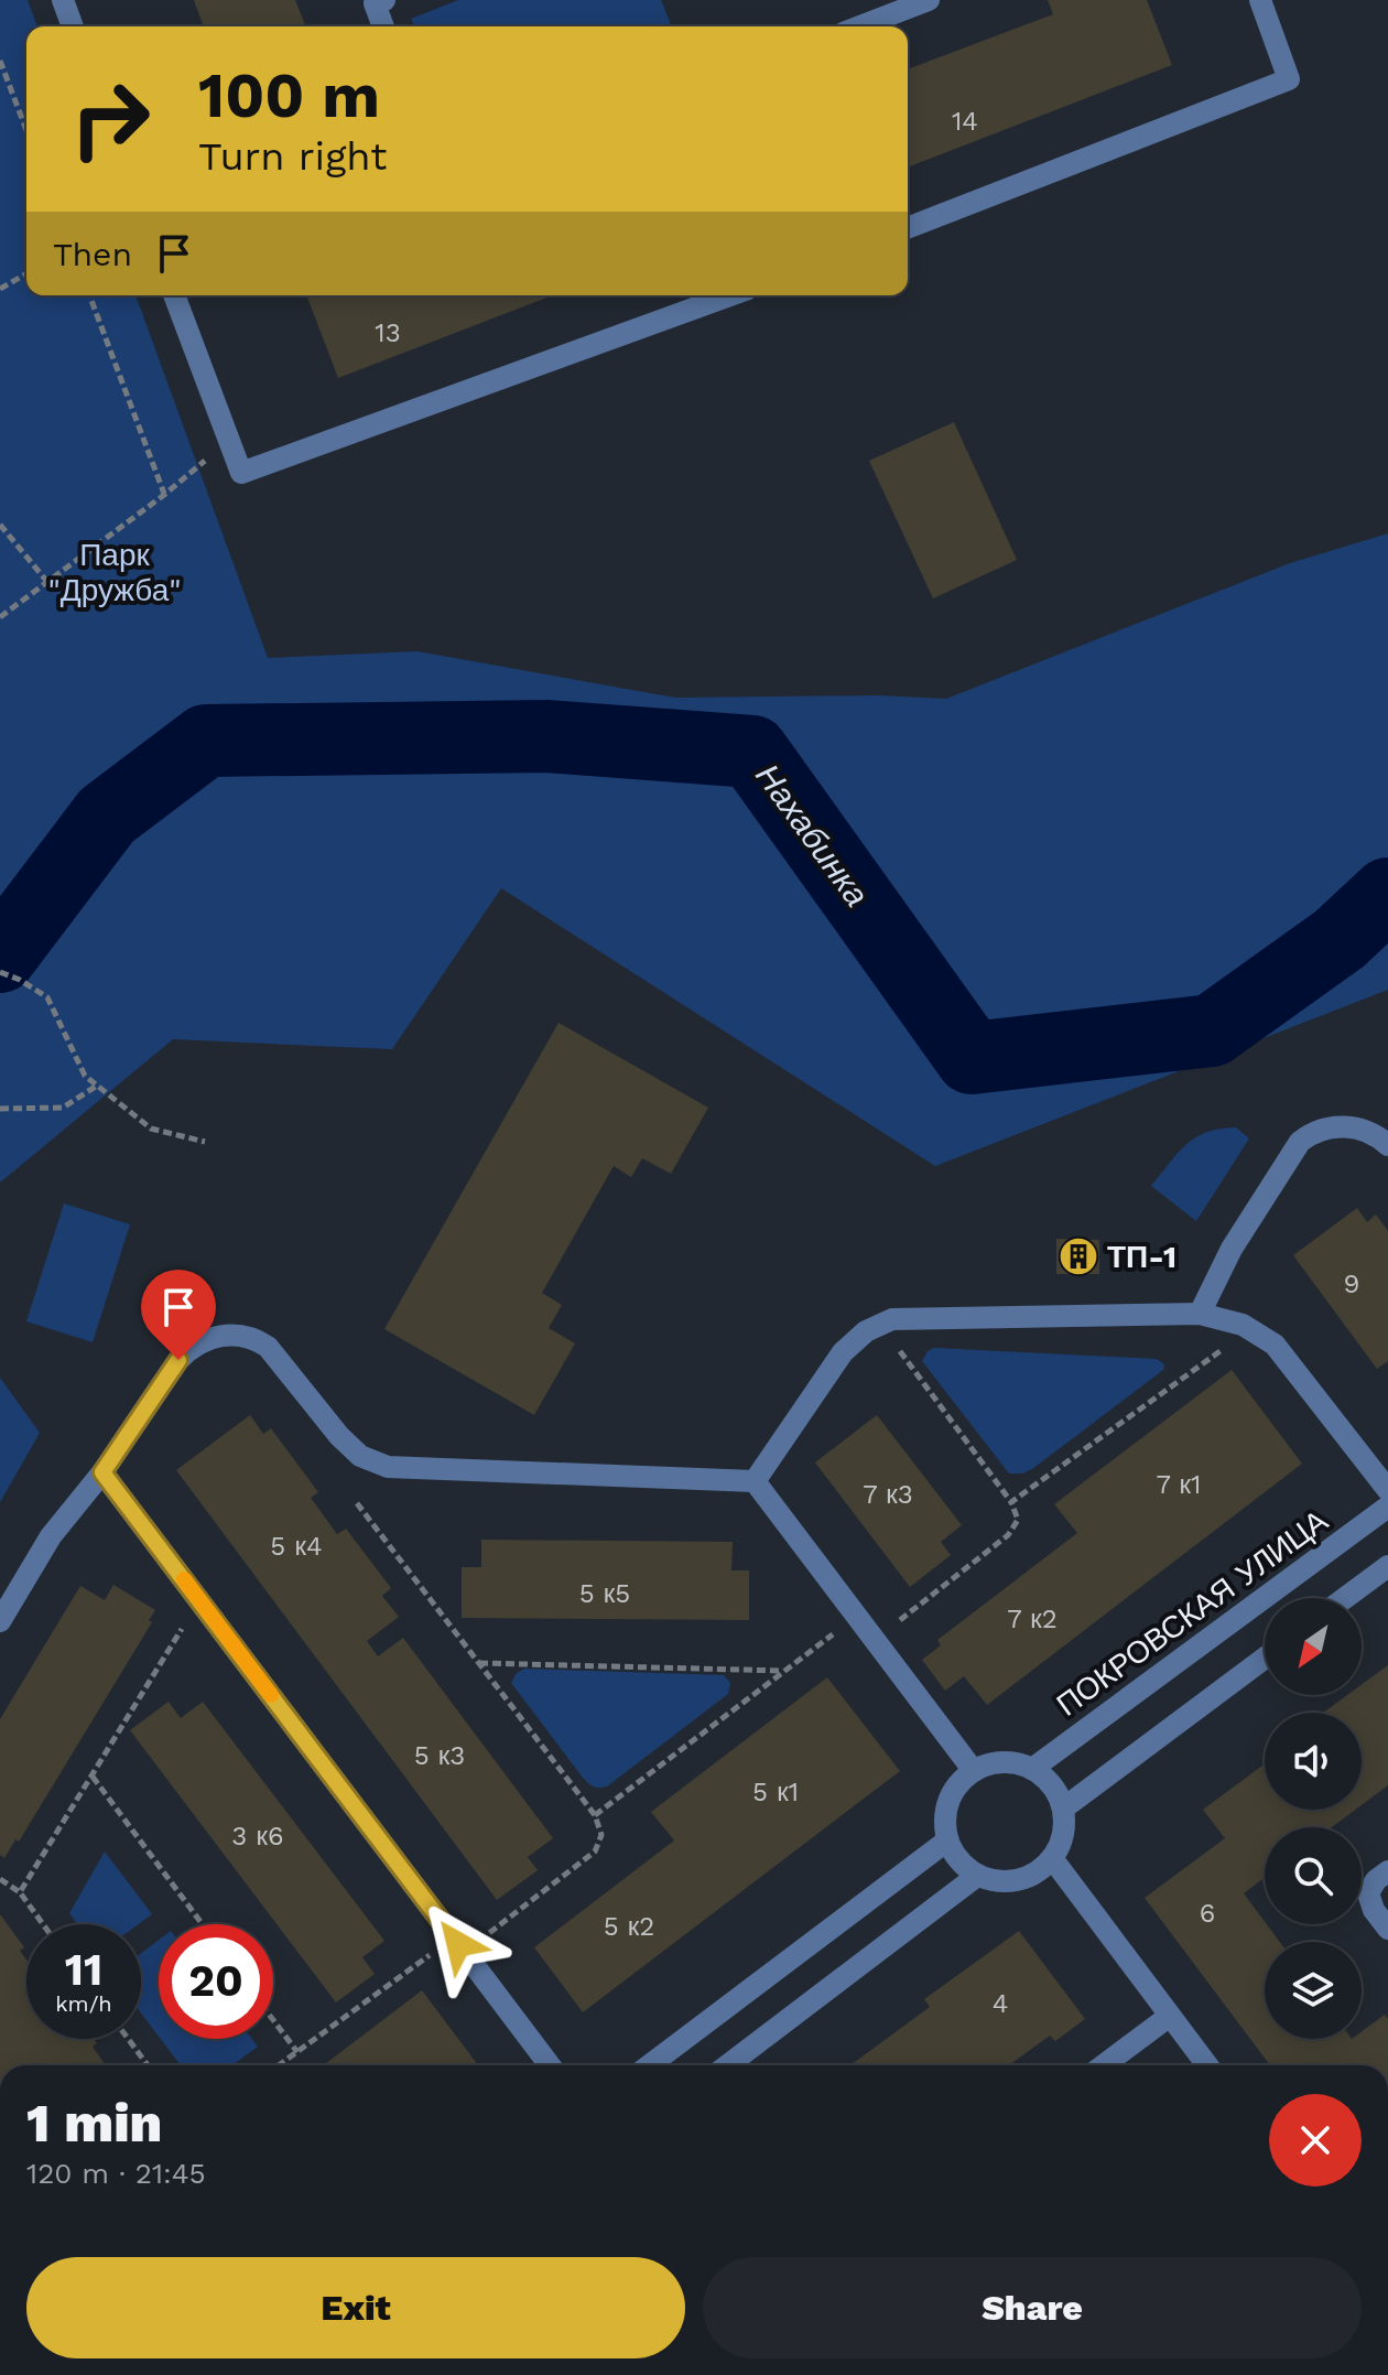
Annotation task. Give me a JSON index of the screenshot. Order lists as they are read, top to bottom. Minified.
{"streets":{"street":["ПОКРОВСКАЯ УЛИЦА"]},"water":["Нахабинка"],"parks":["Парк \"Дружба\""],"places":{"building":["ТП-1"]},"house_numbers":["14","13","9","7 к1","7 к3","5 к4","5 к5","7 к2","5 к3","5 к1","3 к6","6","5 к2","4"],"north":"bottom left","page":{"turn":["100 m","Turn right"],"then":"Then","speed":"11 km/h","limit":"20","heading":["1 min","120 m · 21:45"],"buttons":["Exit","Share"]}}
